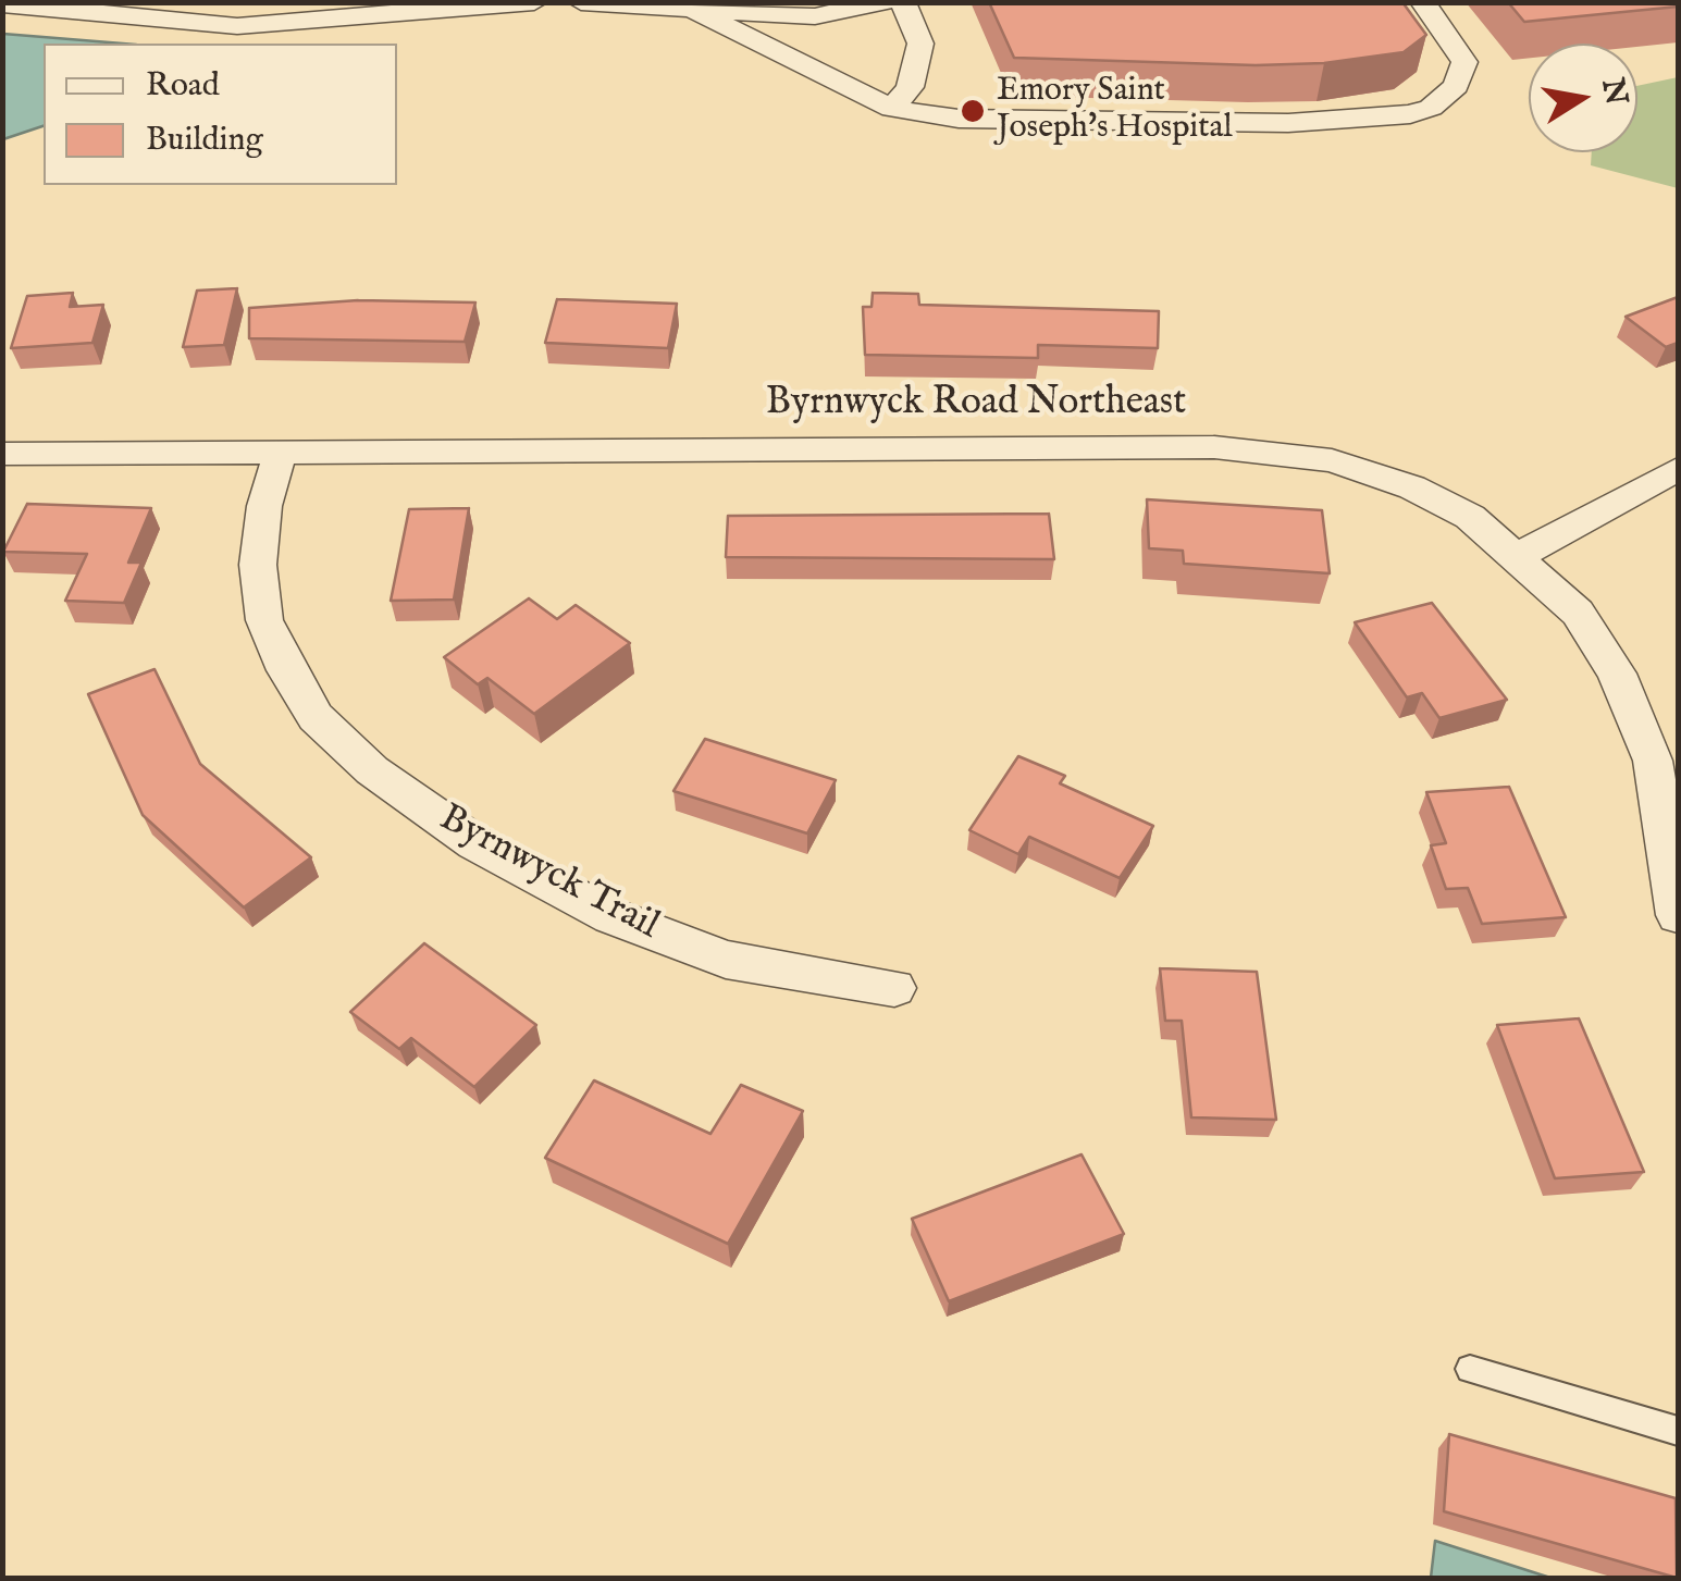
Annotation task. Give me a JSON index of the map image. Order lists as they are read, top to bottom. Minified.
{"streets":{"street":["Byrnwyck Road Northeast","Byrnwyck Trail"]},"crossings":[["Byrnwyck Road Northeast","Byrnwyck Trail"]],"places":["Emory Saint Joseph's Hospital"],"legend":["Road","Building"],"north":"right"}
